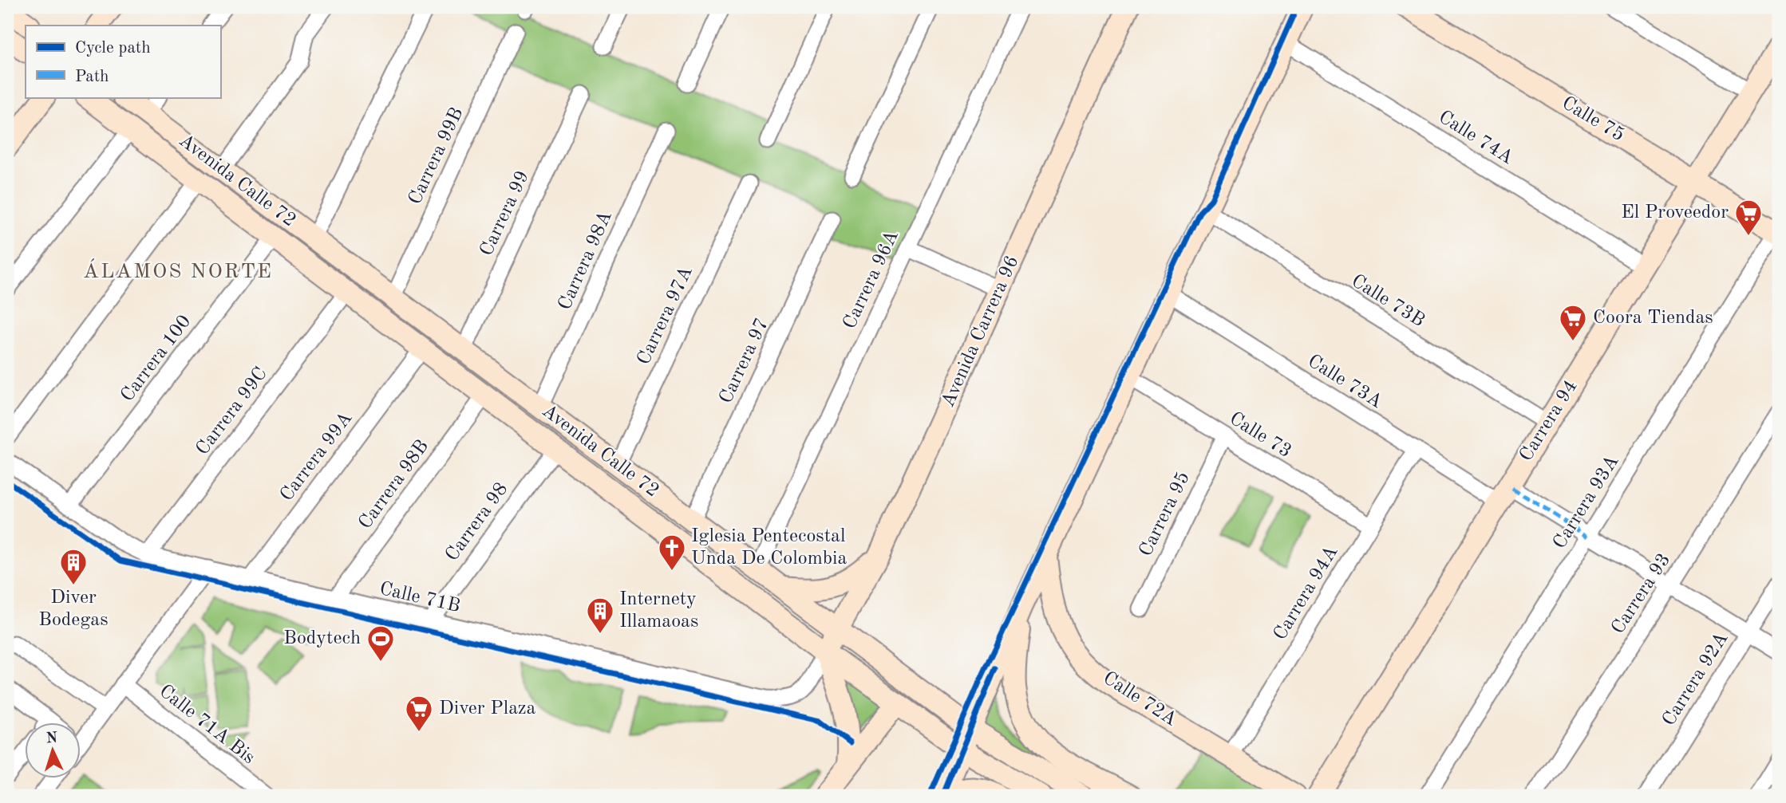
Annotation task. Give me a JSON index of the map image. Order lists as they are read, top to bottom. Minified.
{"streets":{"main road":["Calle 75","Avenida Calle 72","Avenida Carrera 96","Carrera 94","Calle 72A"],"street":["Calle 74A","Carrera 99B","Carrera 99","Carrera 98A","Carrera 96A","Calle 73B","Carrera 97A","Carrera 100","Carrera 97","Calle 73A","Carrera 99C","Calle 73","Carrera 99A","Carrera 98B","Carrera 93A","Carrera 95","Carrera 98","Carrera 94A","Carrera 93","Calle 71B","Carrera 92A","Calle 71A Bis"]},"crossings":[["Calle 75","Carrera 94"],["Calle 75","Carrera 93A"],["Calle 74A","Carrera 94"],["Carrera 99B","Avenida Calle 72"],["Avenida Calle 72","Carrera 99"],["Avenida Calle 72","Carrera 98A"],["Avenida Calle 72","Carrera 96A"],["Avenida Calle 72","Carrera 97A"],["Avenida Calle 72","Avenida Carrera 96"],["Avenida Calle 72","Carrera 100"],["Avenida Calle 72","Carrera 97"],["Avenida Calle 72","Carrera 99C"],["Avenida Calle 72","Carrera 98B"],["Avenida Calle 72","Carrera 98"],["Avenida Calle 72","Calle 71B"],["Calle 73B","Carrera 94"],["Avenida Carrera 96","Calle 71B"],["Carrera 100","Calle 71B"],["Calle 73A","Carrera 94"],["Calle 73A","Carrera 93A"],["Calle 73A","Carrera 94A"],["Calle 73A","Carrera 93"],["Calle 73A","Carrera 92A"],["Carrera 99C","Calle 71B"],["Calle 73","Carrera 95"],["Calle 73","Carrera 94A"],["Carrera 99A","Calle 71B"],["Carrera 98B","Calle 71B"],["Carrera 98","Calle 71B"],["Carrera 94A","Calle 72A"]],"districts":["ÁLAMOS NORTE"],"places":{"supermarket":["El Proveedor","Coora Tiendas","Diver Plaza"],"church":["Iglesia Pentecostal Unda De Colombia"],"building":["Diver Bodegas","Internety Illamaoas"],"sports":["Bodytech"]},"legend":["Cycle path","Path"],"north":"top"}
